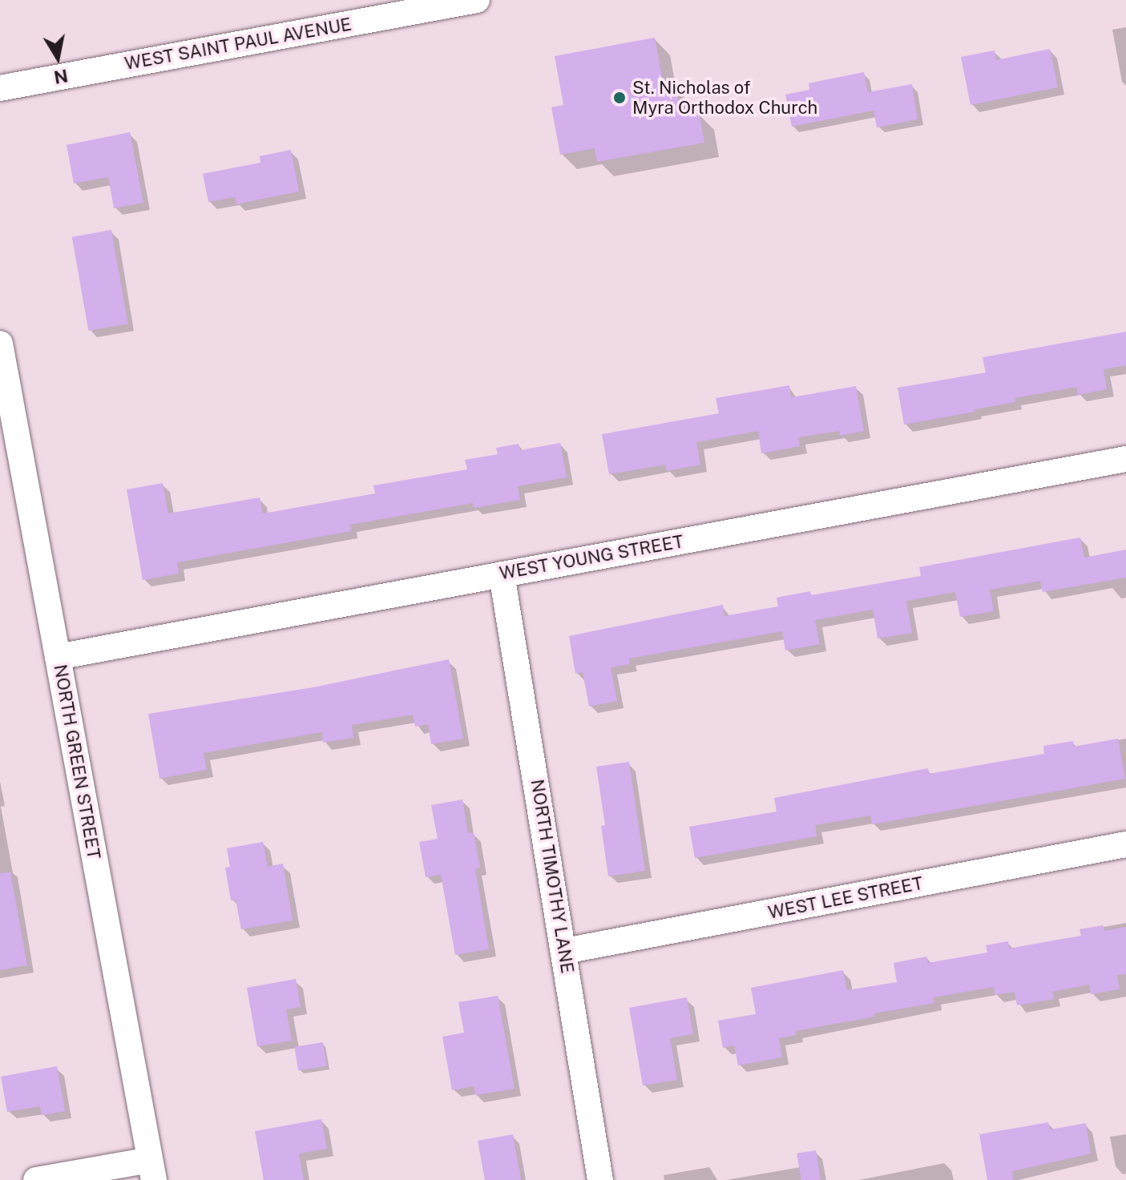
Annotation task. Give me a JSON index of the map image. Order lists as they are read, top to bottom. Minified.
{"streets":{"street":["WEST SAINT PAUL AVENUE","WEST YOUNG STREET","NORTH GREEN STREET","NORTH TIMOTHY LANE","WEST LEE STREET"]},"crossings":[["WEST YOUNG STREET","NORTH GREEN STREET"],["WEST YOUNG STREET","NORTH TIMOTHY LANE"],["NORTH TIMOTHY LANE","WEST LEE STREET"]],"places":["St. Nicholas of Myra Orthodox Church"],"north":"bottom"}
